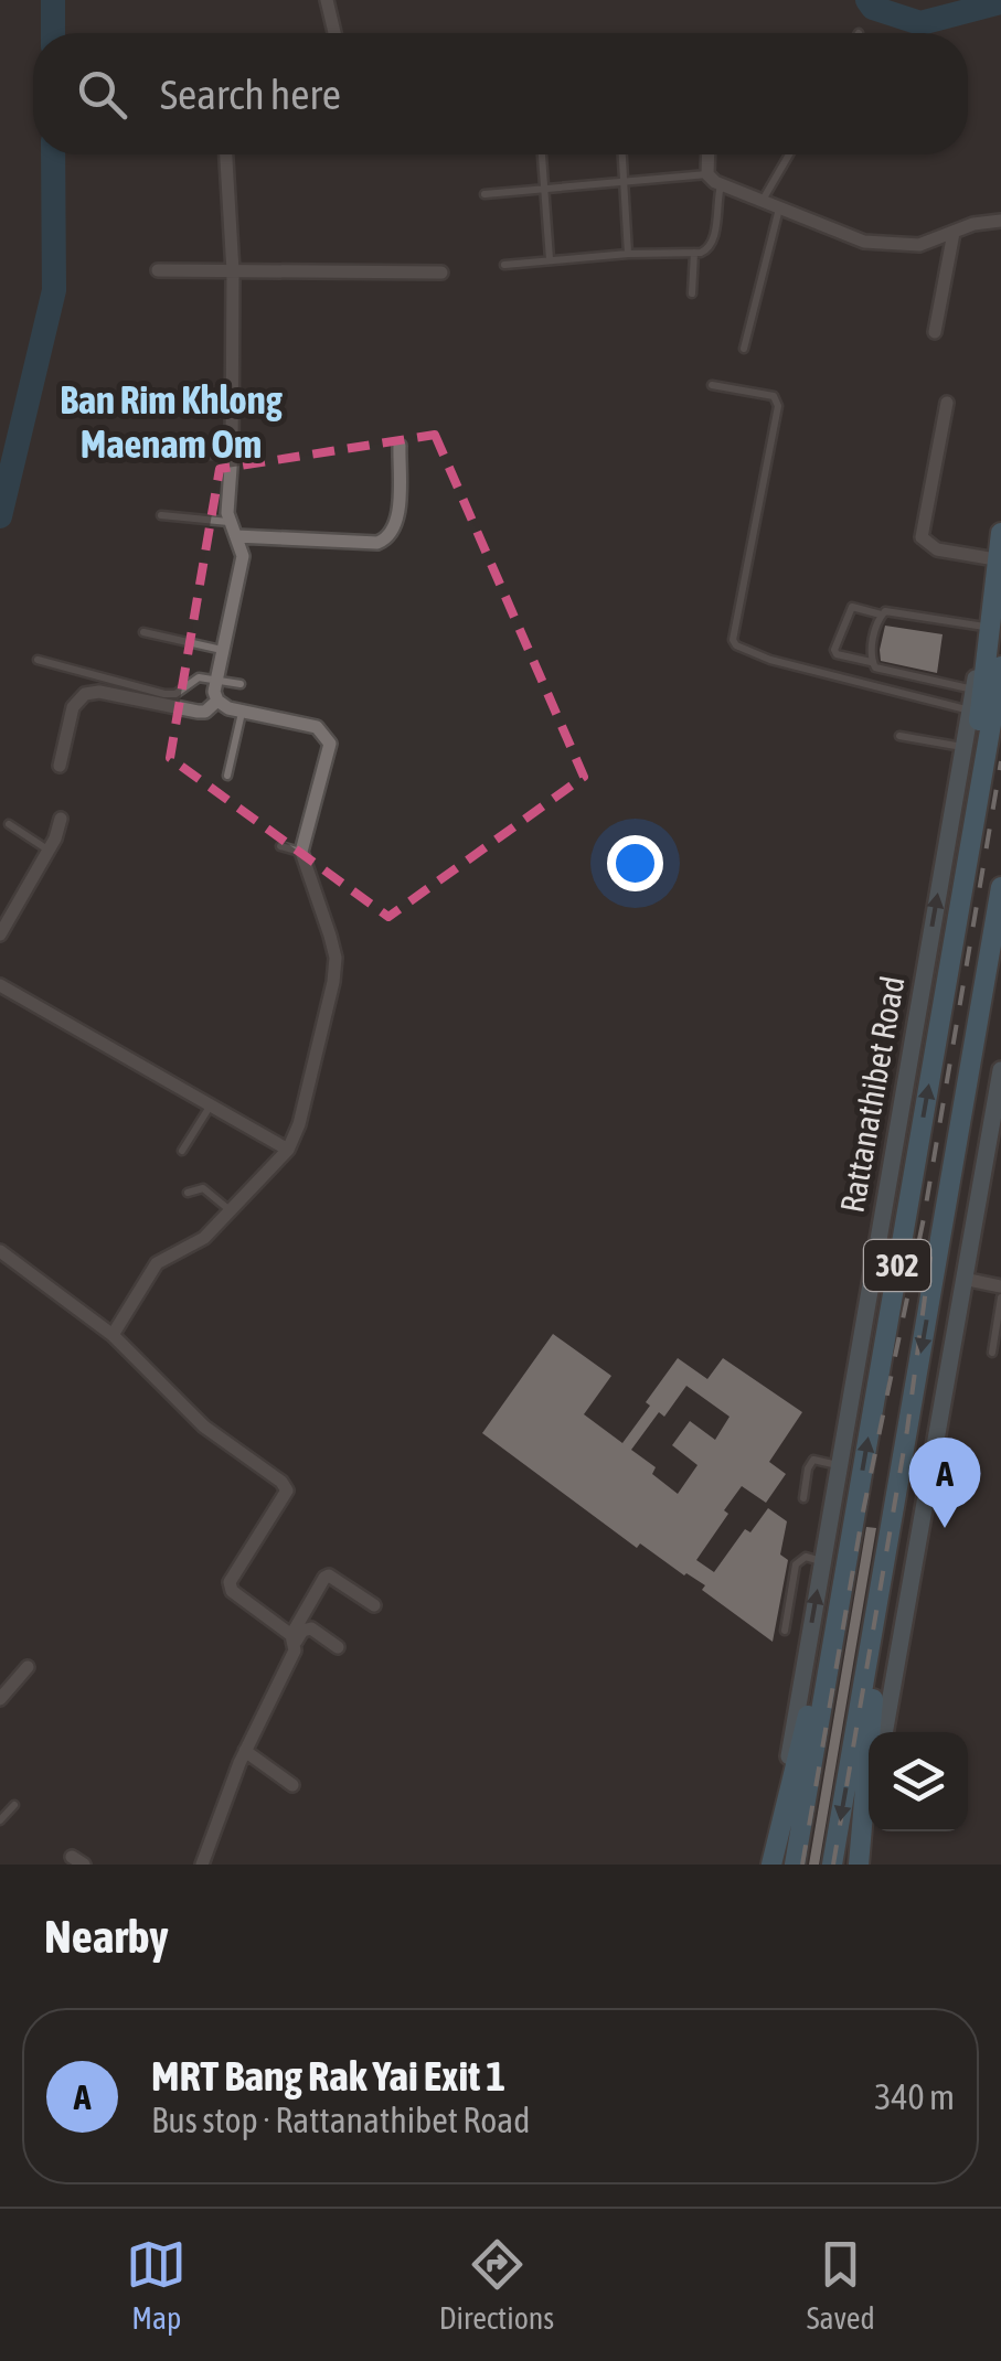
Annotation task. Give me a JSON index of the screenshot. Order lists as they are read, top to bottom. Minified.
{"streets":{"main road":["Rattanathibet Road","302"]},"districts":["Ban Rim Khlong Maenam Om"],"page":{"search":"Search here","pins":"A","heading":"Nearby","list":[{"mark":"A","name":"MRT Bang Rak Yai Exit 1","note":"Bus stop · Rattanathibet Road","value":"340 m"}],"nav":["Map","Directions","Saved"]}}
